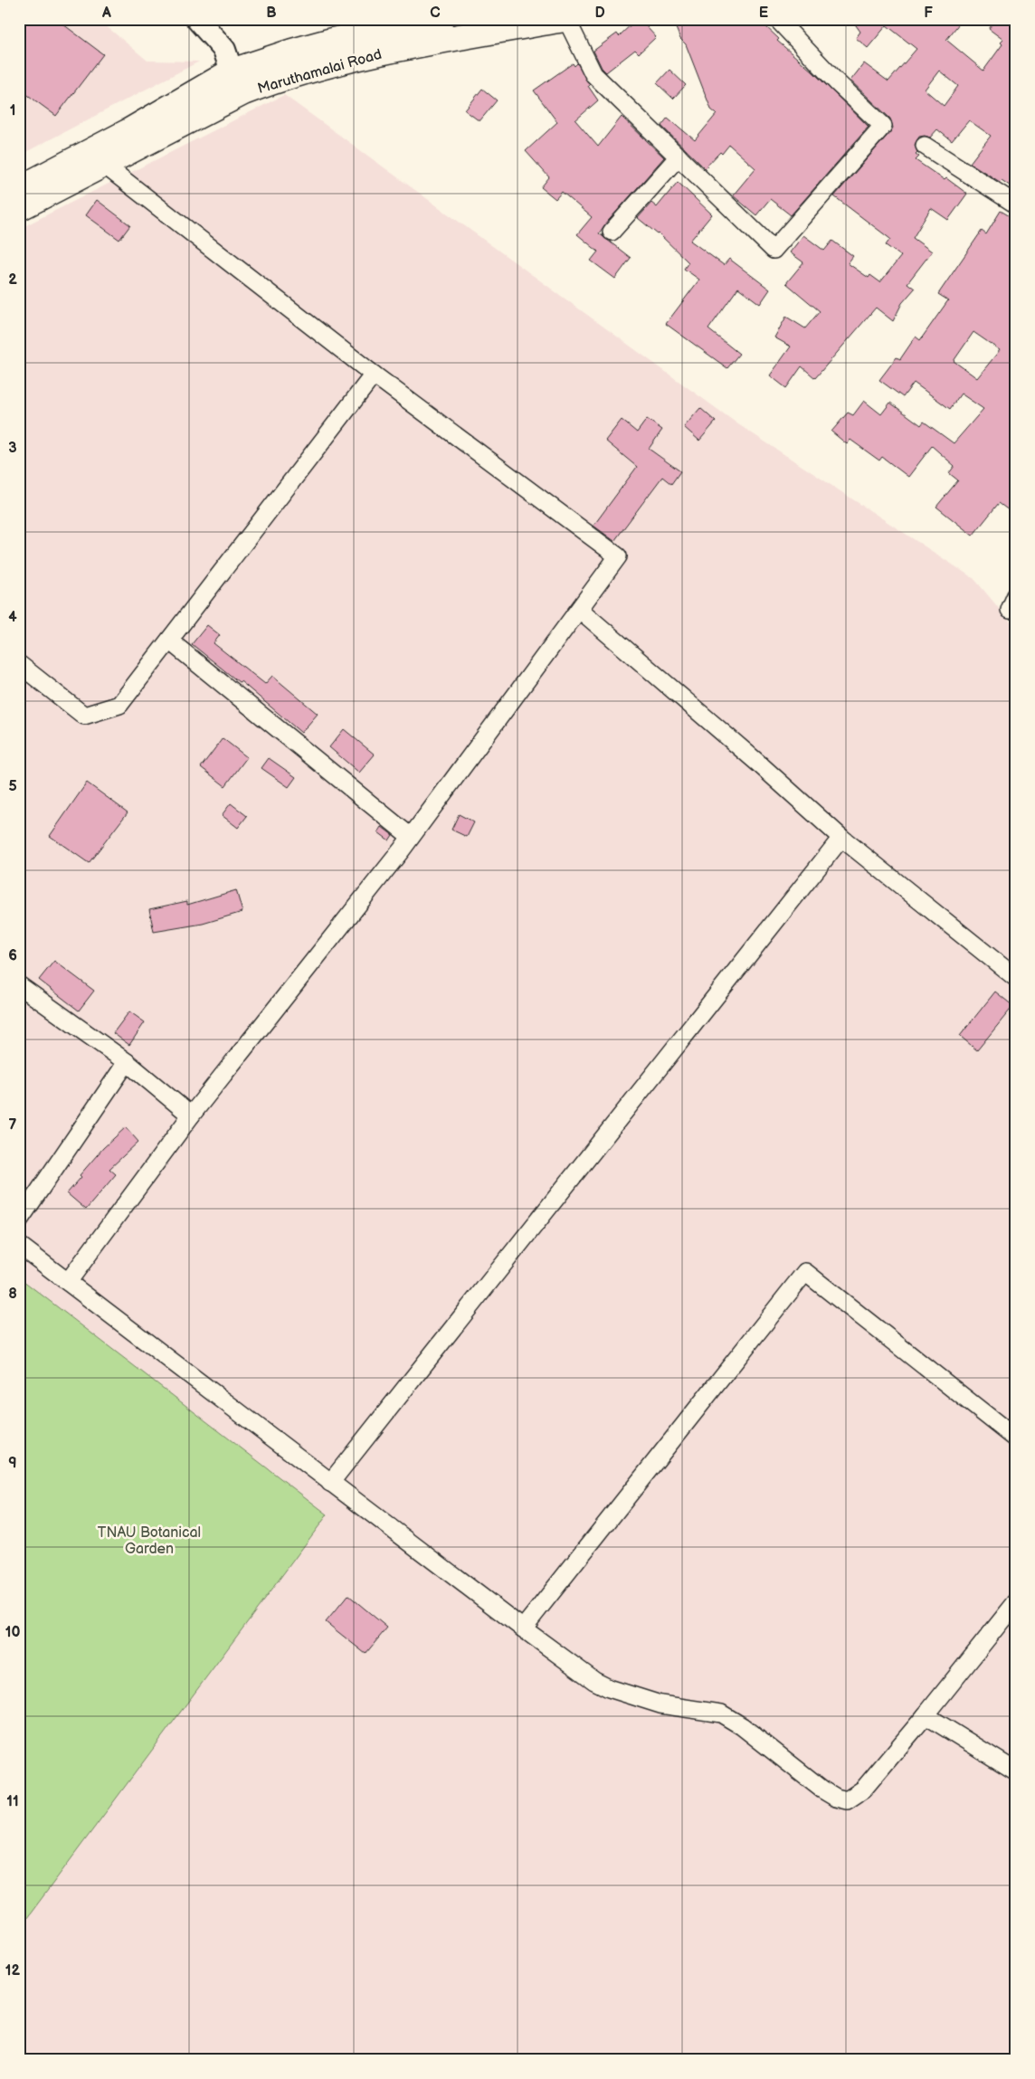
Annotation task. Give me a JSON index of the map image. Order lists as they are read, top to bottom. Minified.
{"streets":{"main road":["Maruthamalai Road"]},"parks":["TNAU Botanical Garden"],"grid":{"columns":["A","B","C","D","E","F"],"rows":["1","2","3","4","5","6","7","8","9","10","11","12"]}}
